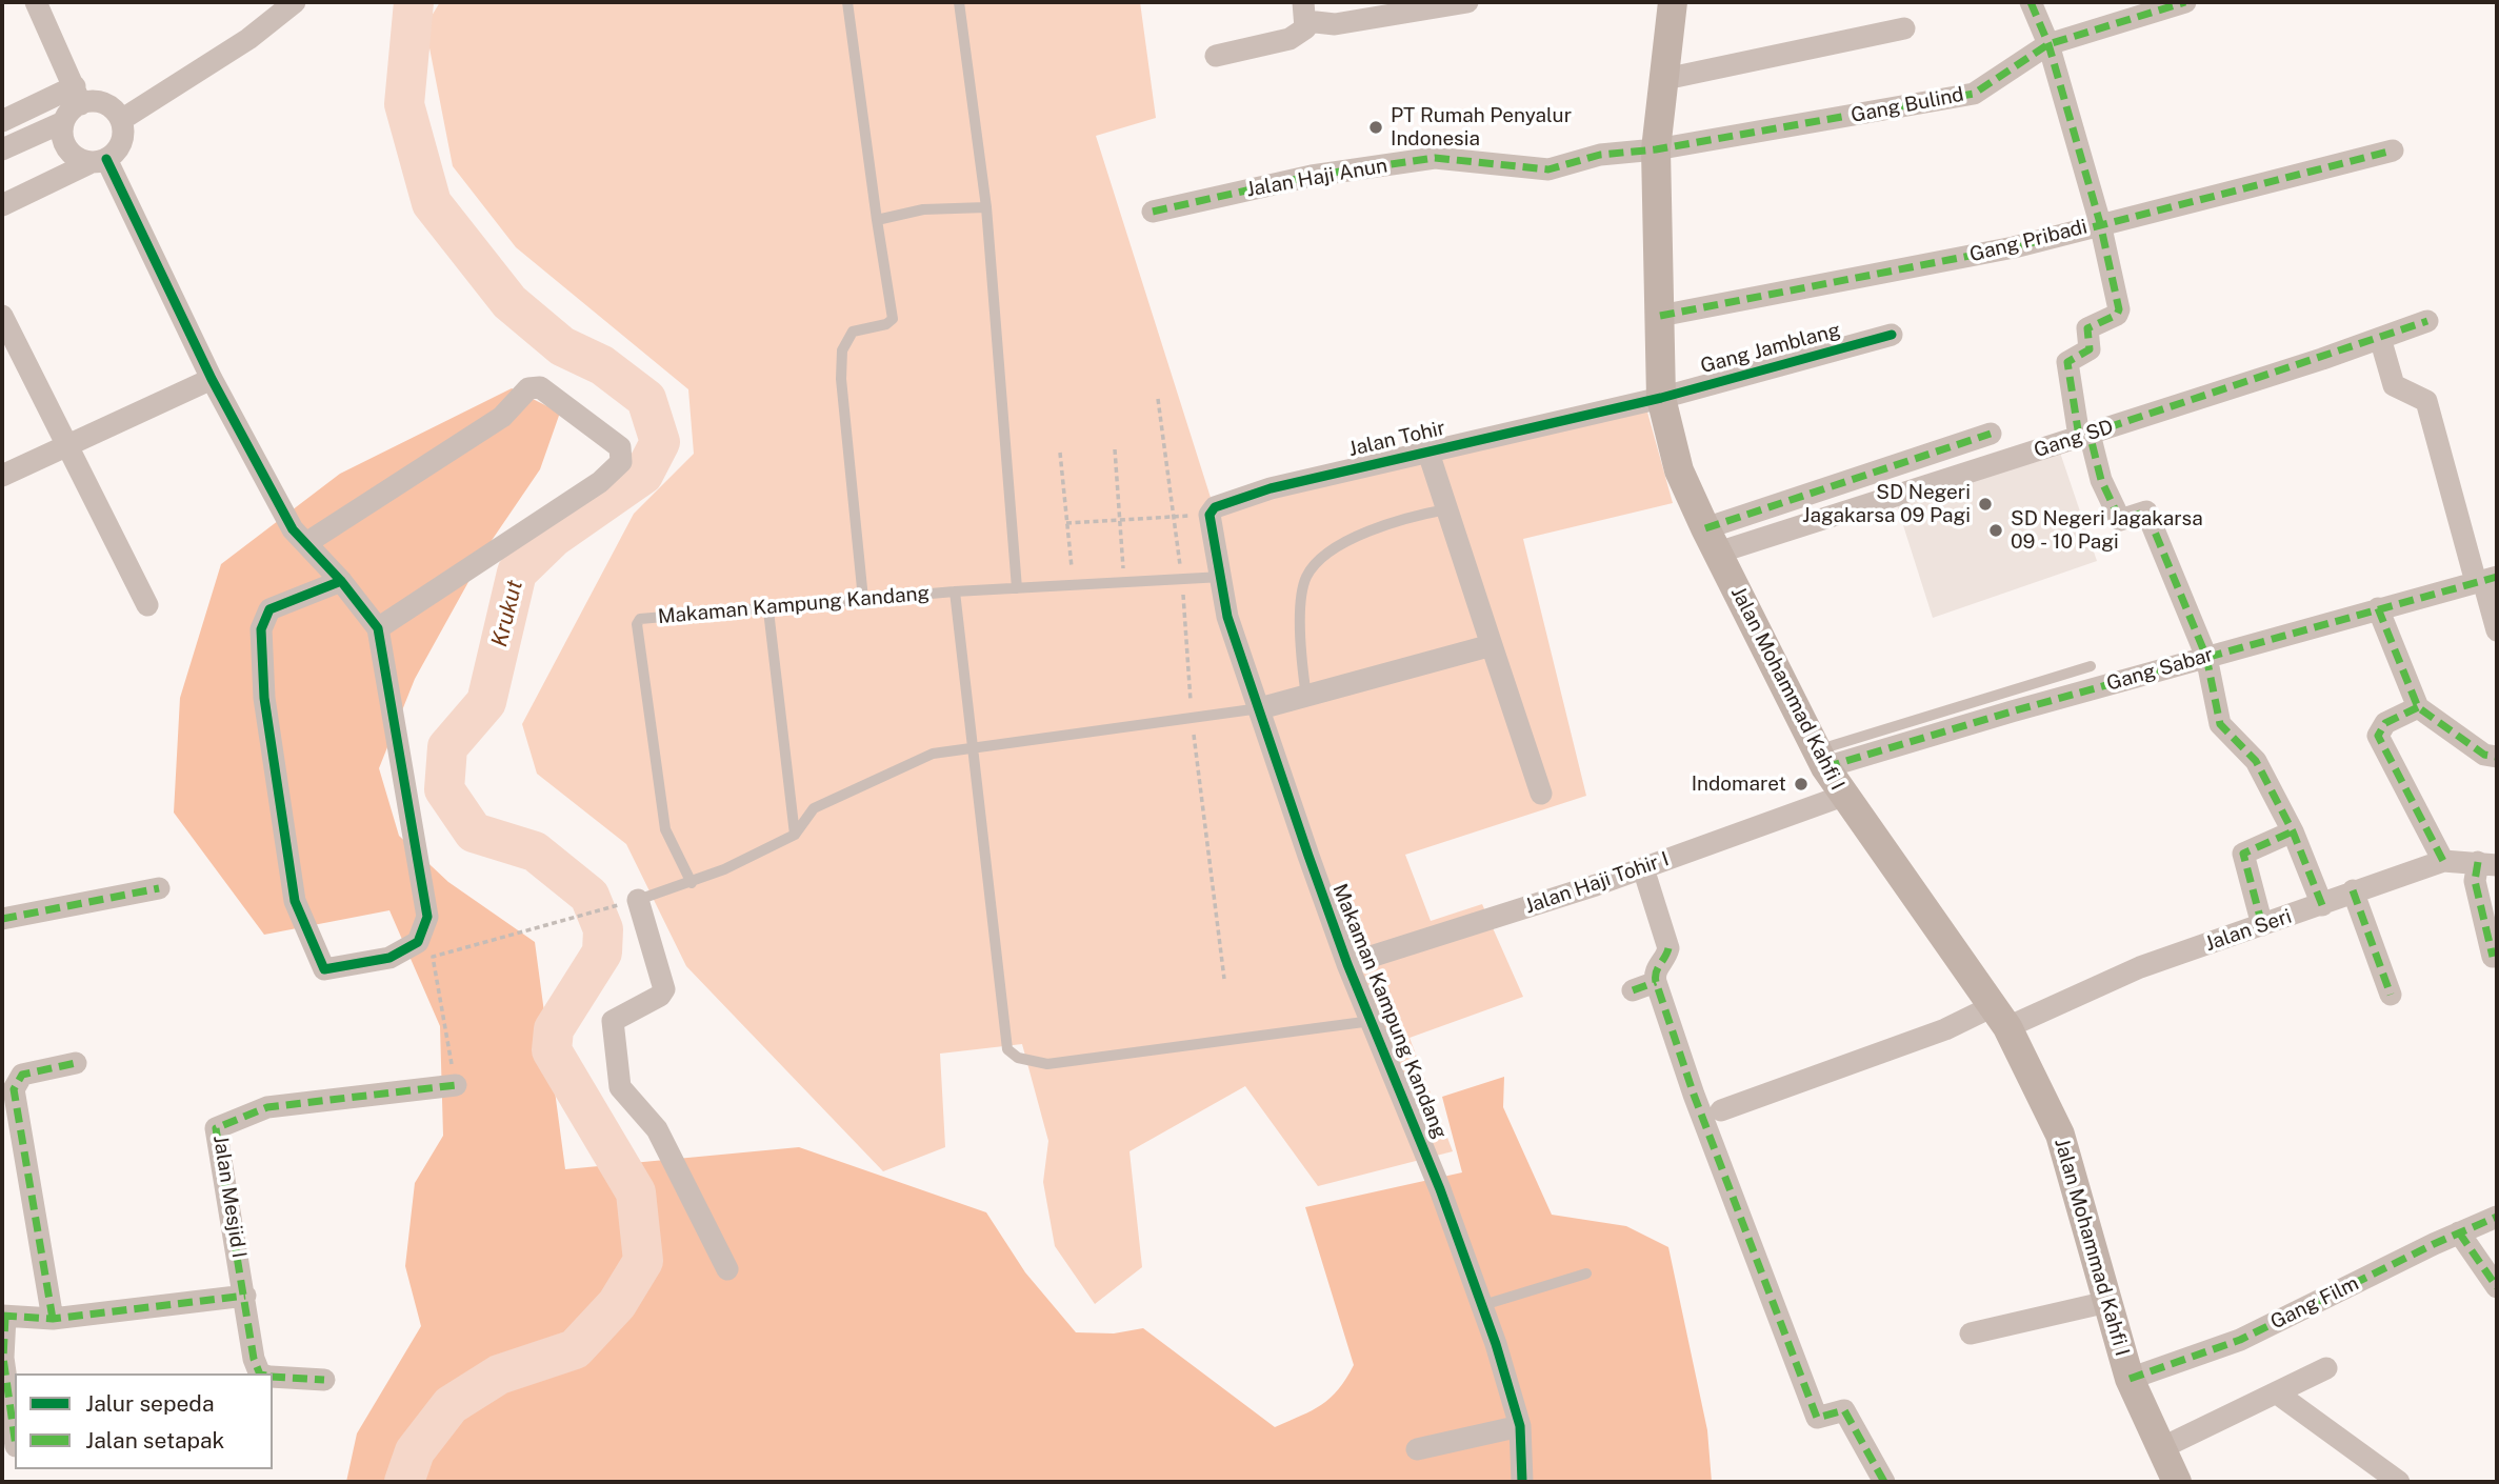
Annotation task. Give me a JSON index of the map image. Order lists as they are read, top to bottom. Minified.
{"streets":{"main road":["Jalan Mohammad Kahfi I"],"street":["Gang Bulind","Jalan Haji Anun","Gang Pribadi","Gang Jamblang","Jalan Tohir","Gang SD","Makaman Kampung Kandang","Gang Sabar","Jalan Haji Tohir I","Jalan Seri","Jalan Mesjid I","Gang Film"]},"crossings":[["Gang Bulind","Jalan Haji Anun"],["Gang Bulind","Jalan Mohammad Kahfi I"],["Jalan Haji Anun","Jalan Mohammad Kahfi I"],["Gang Pribadi","Jalan Mohammad Kahfi I"],["Gang Jamblang","Jalan Tohir"],["Gang Jamblang","Jalan Mohammad Kahfi I"],["Jalan Tohir","Jalan Mohammad Kahfi I"],["Gang SD","Jalan Mohammad Kahfi I"],["Makaman Kampung Kandang","Jalan Haji Tohir I"],["Gang Sabar","Jalan Mohammad Kahfi I"],["Jalan Mohammad Kahfi I","Jalan Haji Tohir I"],["Jalan Mohammad Kahfi I","Jalan Seri"],["Jalan Mohammad Kahfi I","Gang Film"]],"water":["Krukut"],"places":["PT Rumah Penyalur Indonesia","SD Negeri Jagakarsa 09 Pagi","SD Negeri Jagakarsa 09 - 10 Pagi","Indomaret"],"legend":["Jalur sepeda","Jalan setapak"]}
